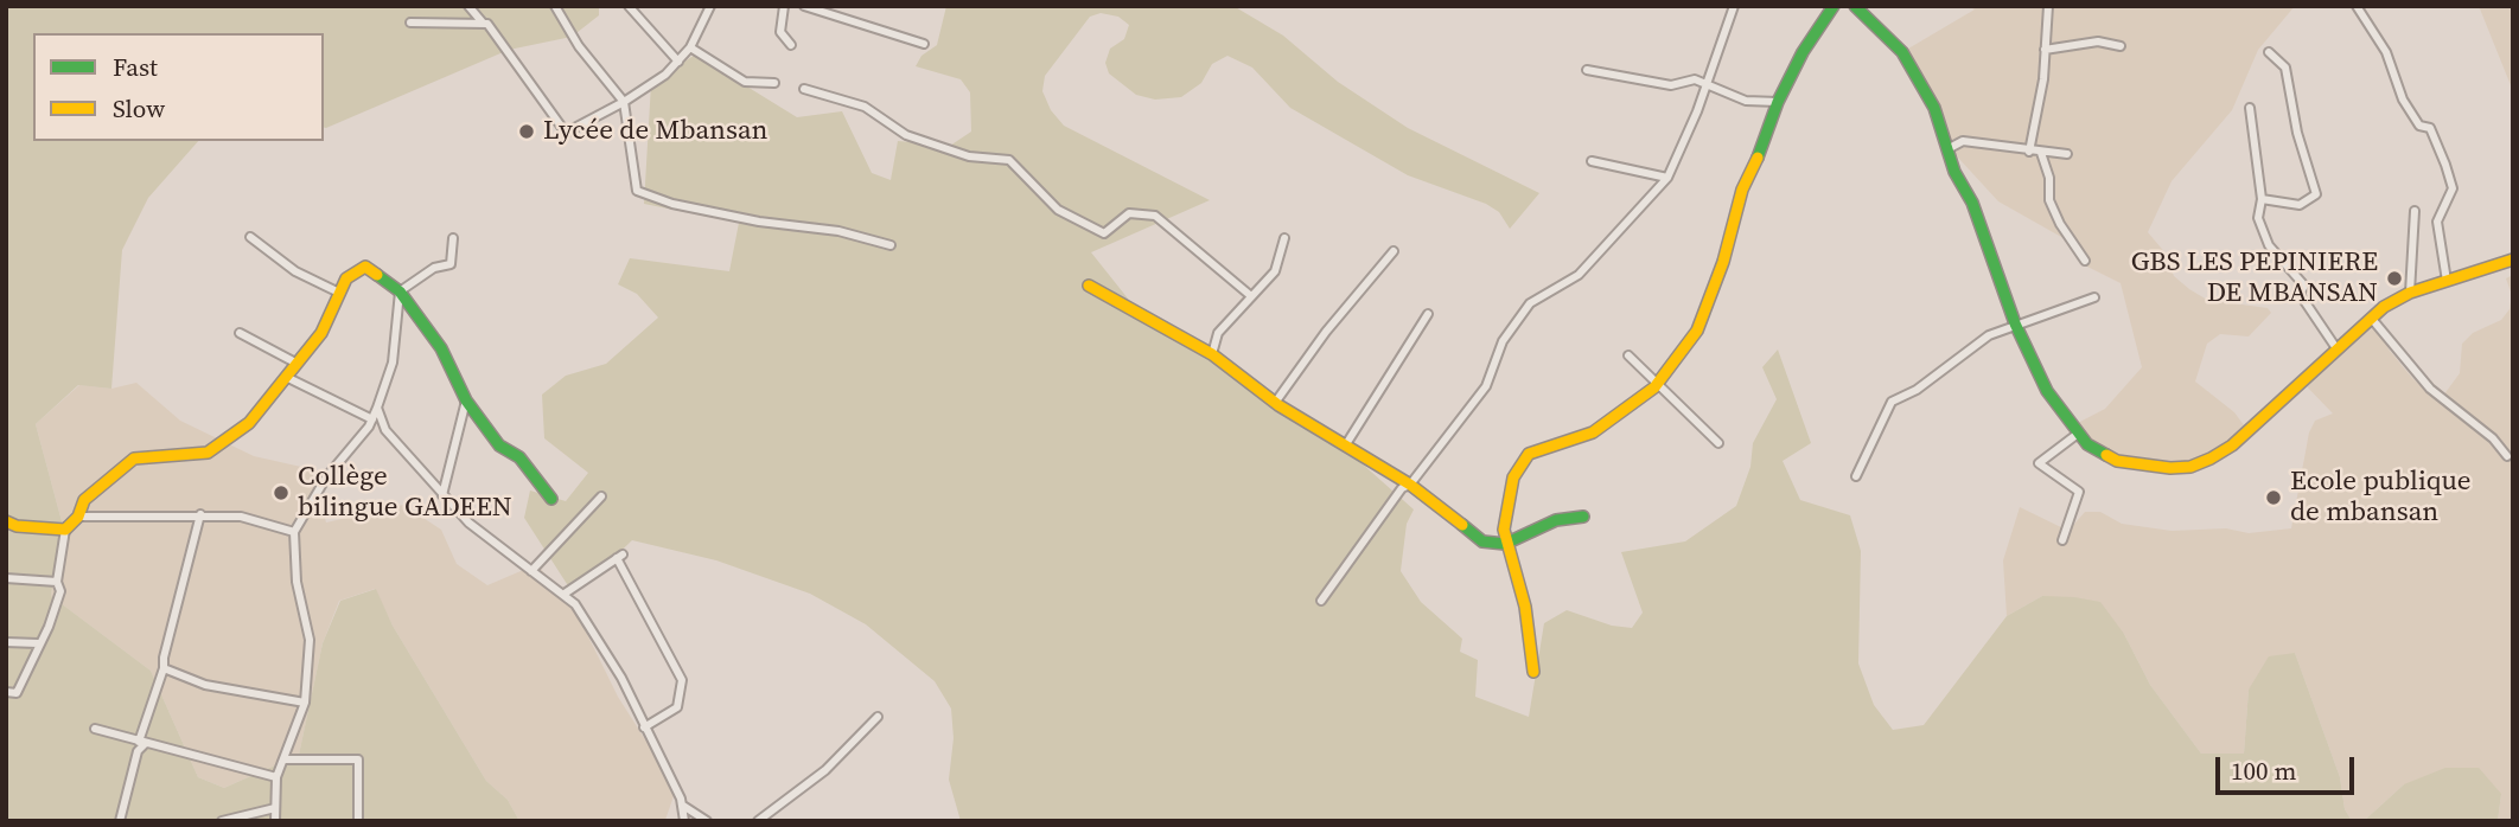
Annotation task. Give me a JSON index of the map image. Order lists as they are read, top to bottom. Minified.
{"places":["Lycée de Mbansan","GBS LES PEPINIERE DE MBANSAN","Collège bilingue GADEEN","Ecole publique de mbansan"],"legend":["Fast","Slow"],"scale_bar":"100 m"}
